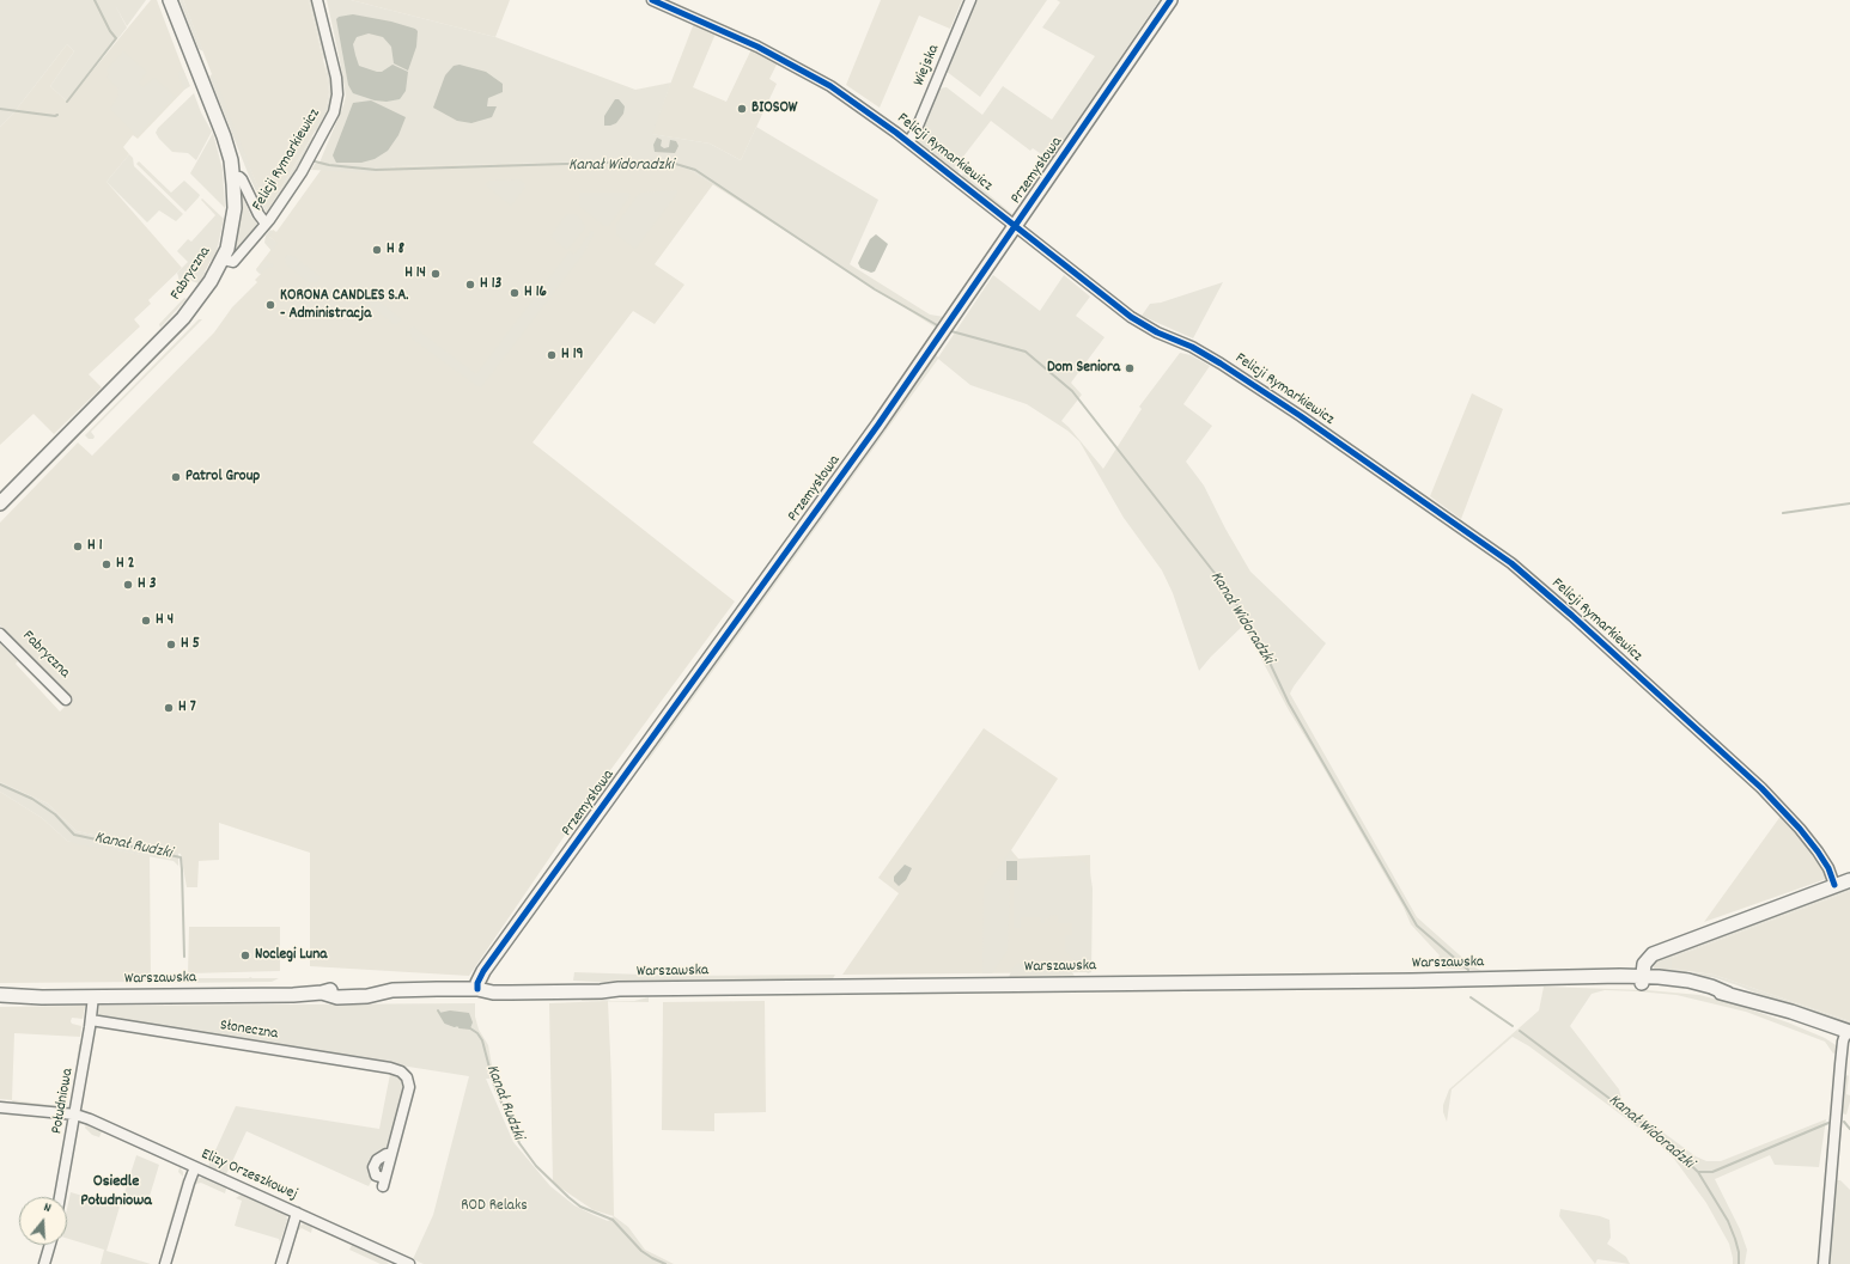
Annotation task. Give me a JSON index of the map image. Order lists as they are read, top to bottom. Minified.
{"streets":{"street":["Wiejska","Felicji Rymarkiewicz","Przemysłowa","Fabryczna","Warszawska","Słoneczna","Południowa","Elizy Orzeszkowej"]},"crossings":[["Wiejska","Felicji Rymarkiewicz"],["Felicji Rymarkiewicz","Przemysłowa"],["Felicji Rymarkiewicz","Fabryczna"],["Przemysłowa","Warszawska"],["Warszawska","Południowa"],["Słoneczna","Południowa"],["Południowa","Elizy Orzeszkowej"]],"districts":["Osiedle Południowa"],"water":["Kanał Widoradzki","Kanał Rudzki"],"parks":["ROD Relaks"],"places":["BIOSOW","H 8","H 14","H 13","H 16","KORONA CANDLES S.A. - Administracja","H 19","Dom Seniora","Patrol Group","H 1","H 2","H 3","H 4","H 5","H 7","Noclegi Luna"],"north":"top"}
